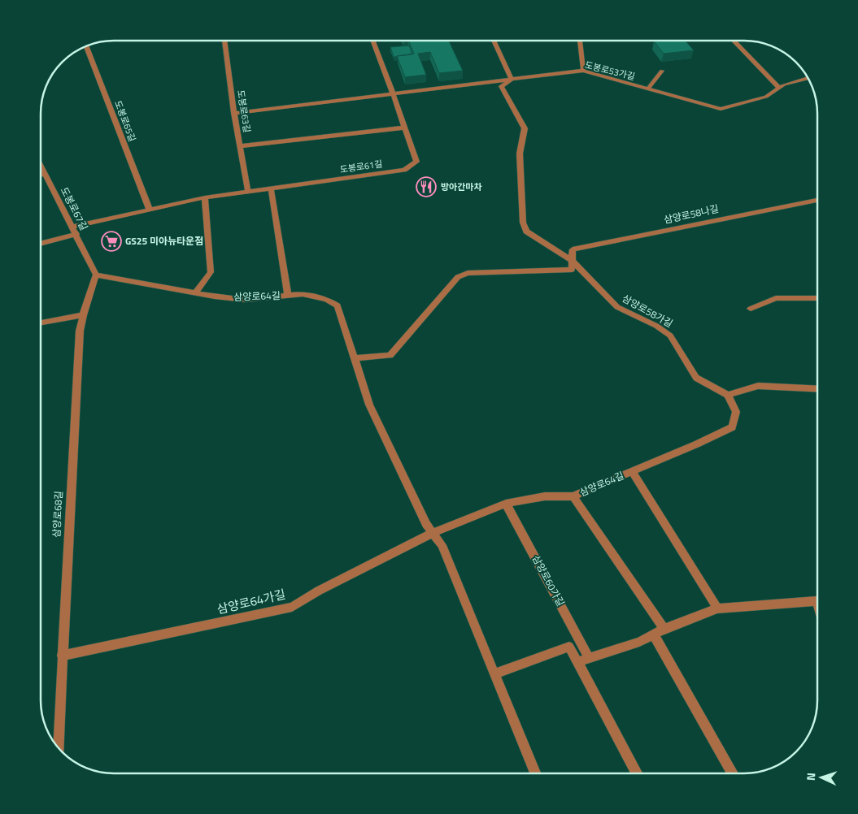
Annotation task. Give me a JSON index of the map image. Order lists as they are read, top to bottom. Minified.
{"streets":{"street":["도봉로53가길","도봉로63길","도봉로65길","도봉로61길","도봉로67길","삼양로58나길","삼양로64길","삼양로58가길","삼양로68길","삼양로60가길","삼양로64가길"]},"crossings":[["도봉로53가길","도봉로61길"],["도봉로53가길","삼양로58가길"],["도봉로63길","도봉로61길"],["도봉로65길","도봉로61길"],["도봉로61길","도봉로67길"],["도봉로67길","삼양로64길"],["도봉로67길","삼양로68길"],["삼양로58나길","삼양로58가길"],["삼양로64길","삼양로58가길"],["삼양로64길","삼양로68길"],["삼양로64길","삼양로60가길"],["삼양로64길","삼양로64가길"],["삼양로68길","삼양로64가길"]],"places":{"restaurant":["방아간마차"],"supermarket":["GS25 미아뉴타운점"]},"north":"left"}
